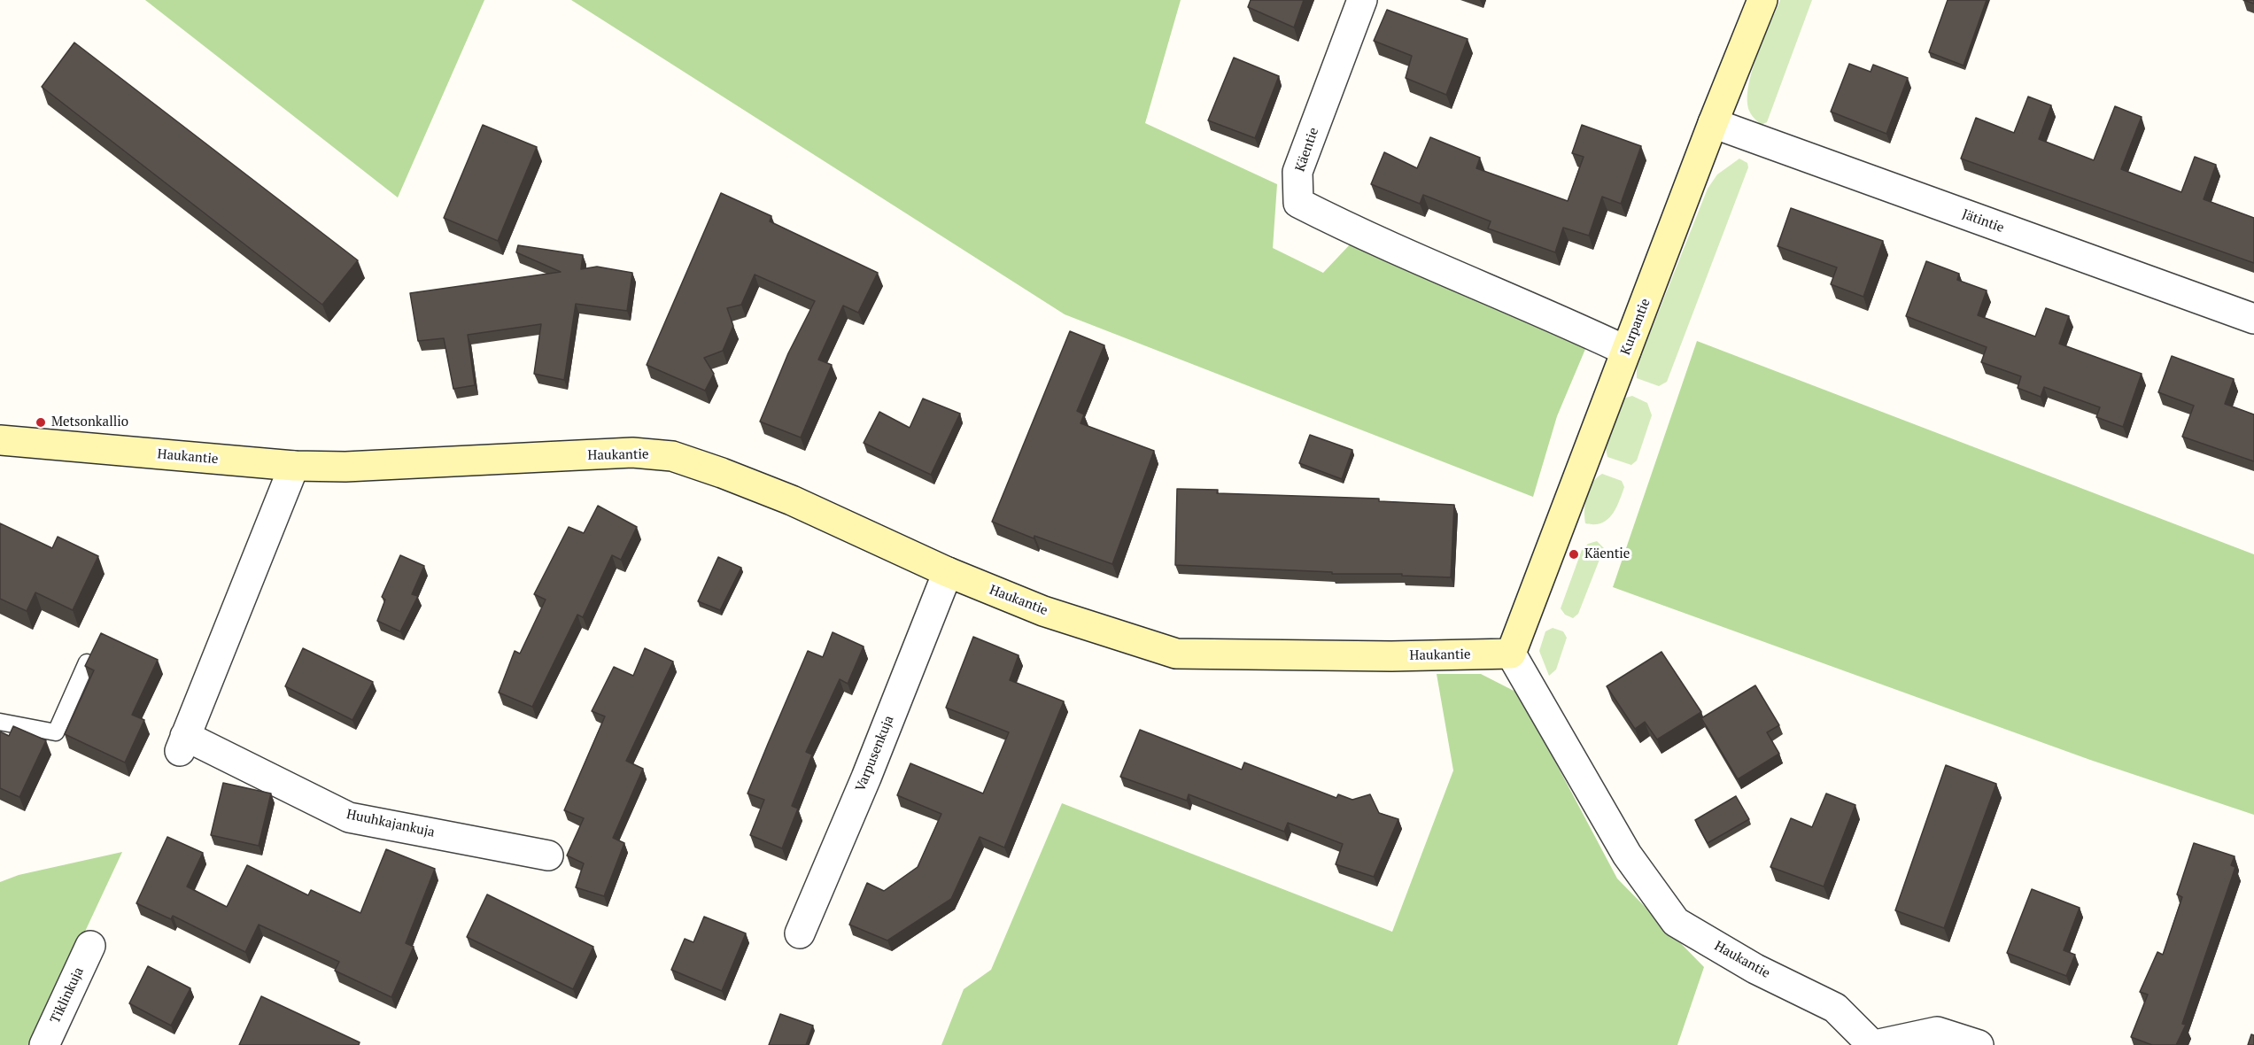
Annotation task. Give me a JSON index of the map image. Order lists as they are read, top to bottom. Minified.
{"streets":{"street":["Käentie","Jätintie","Kurpantie","Haukantie","Varpusenkuja","Huuhkajankuja","Tiklinkuja"]},"crossings":[["Käentie","Kurpantie"],["Jätintie","Kurpantie"],["Kurpantie","Haukantie"],["Haukantie","Varpusenkuja"],["Haukantie","Huuhkajankuja"]],"places":["Metsonkallio","Käentie"]}
